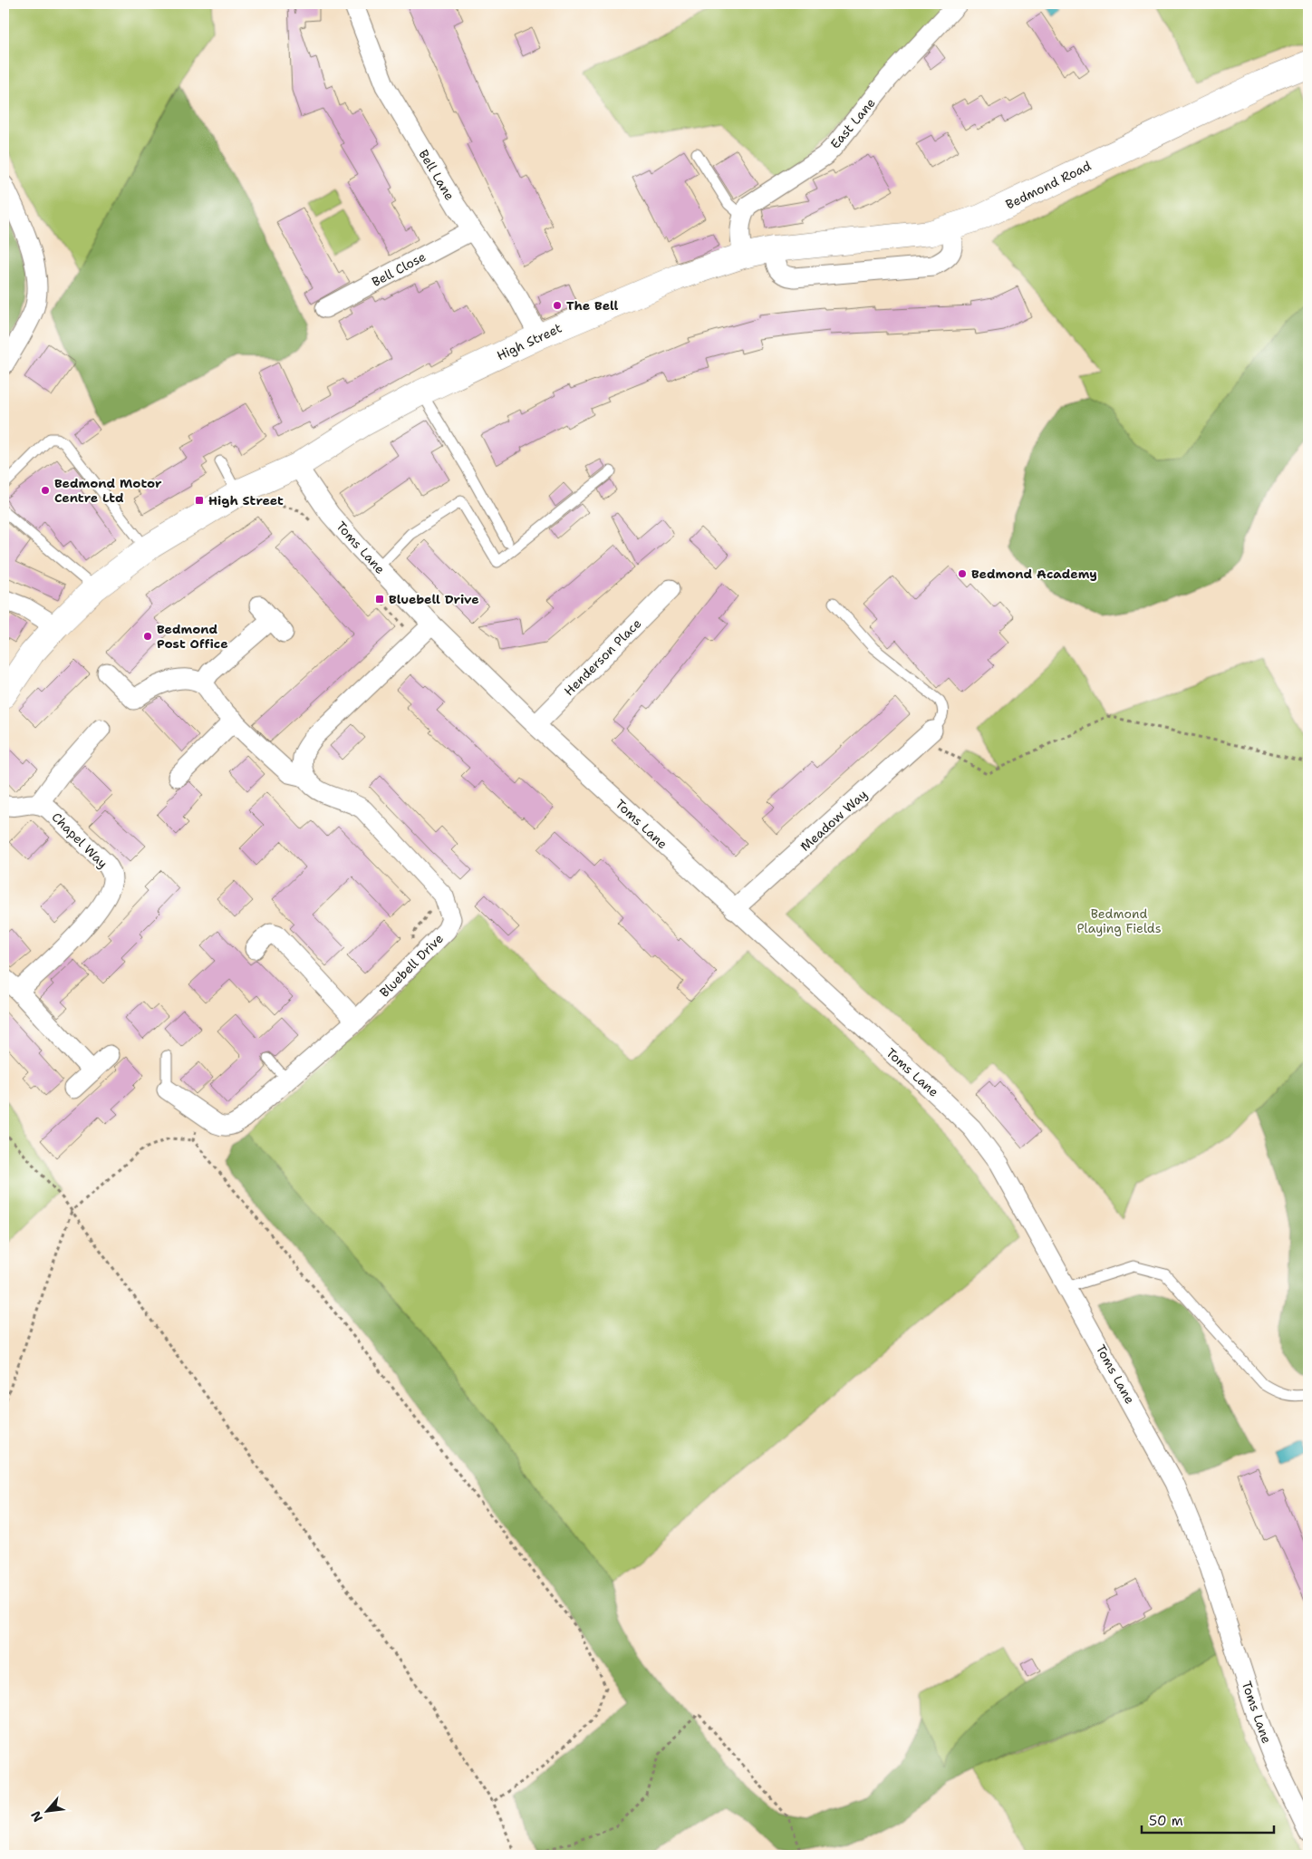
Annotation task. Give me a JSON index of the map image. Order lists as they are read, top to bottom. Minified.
{"streets":{"street":["East Lane","Bell Lane","Bedmond Road","Bell Close","High Street","Toms Lane","Henderson Place","Meadow Way","Chapel Way","Bluebell Drive"]},"crossings":[["Bell Lane","Bell Close"],["Bell Lane","High Street"],["Bedmond Road","High Street"],["High Street","Toms Lane"],["Toms Lane","Henderson Place"],["Toms Lane","Meadow Way"]],"parks":["Bedmond Playing Fields"],"places":{"other":["The Bell","Bedmond Motor Centre Ltd","Bedmond Academy","Bedmond Post Office"],"transit":["High Street","Bluebell Drive"]},"scale_bar":"50 m","north":"bottom left"}
